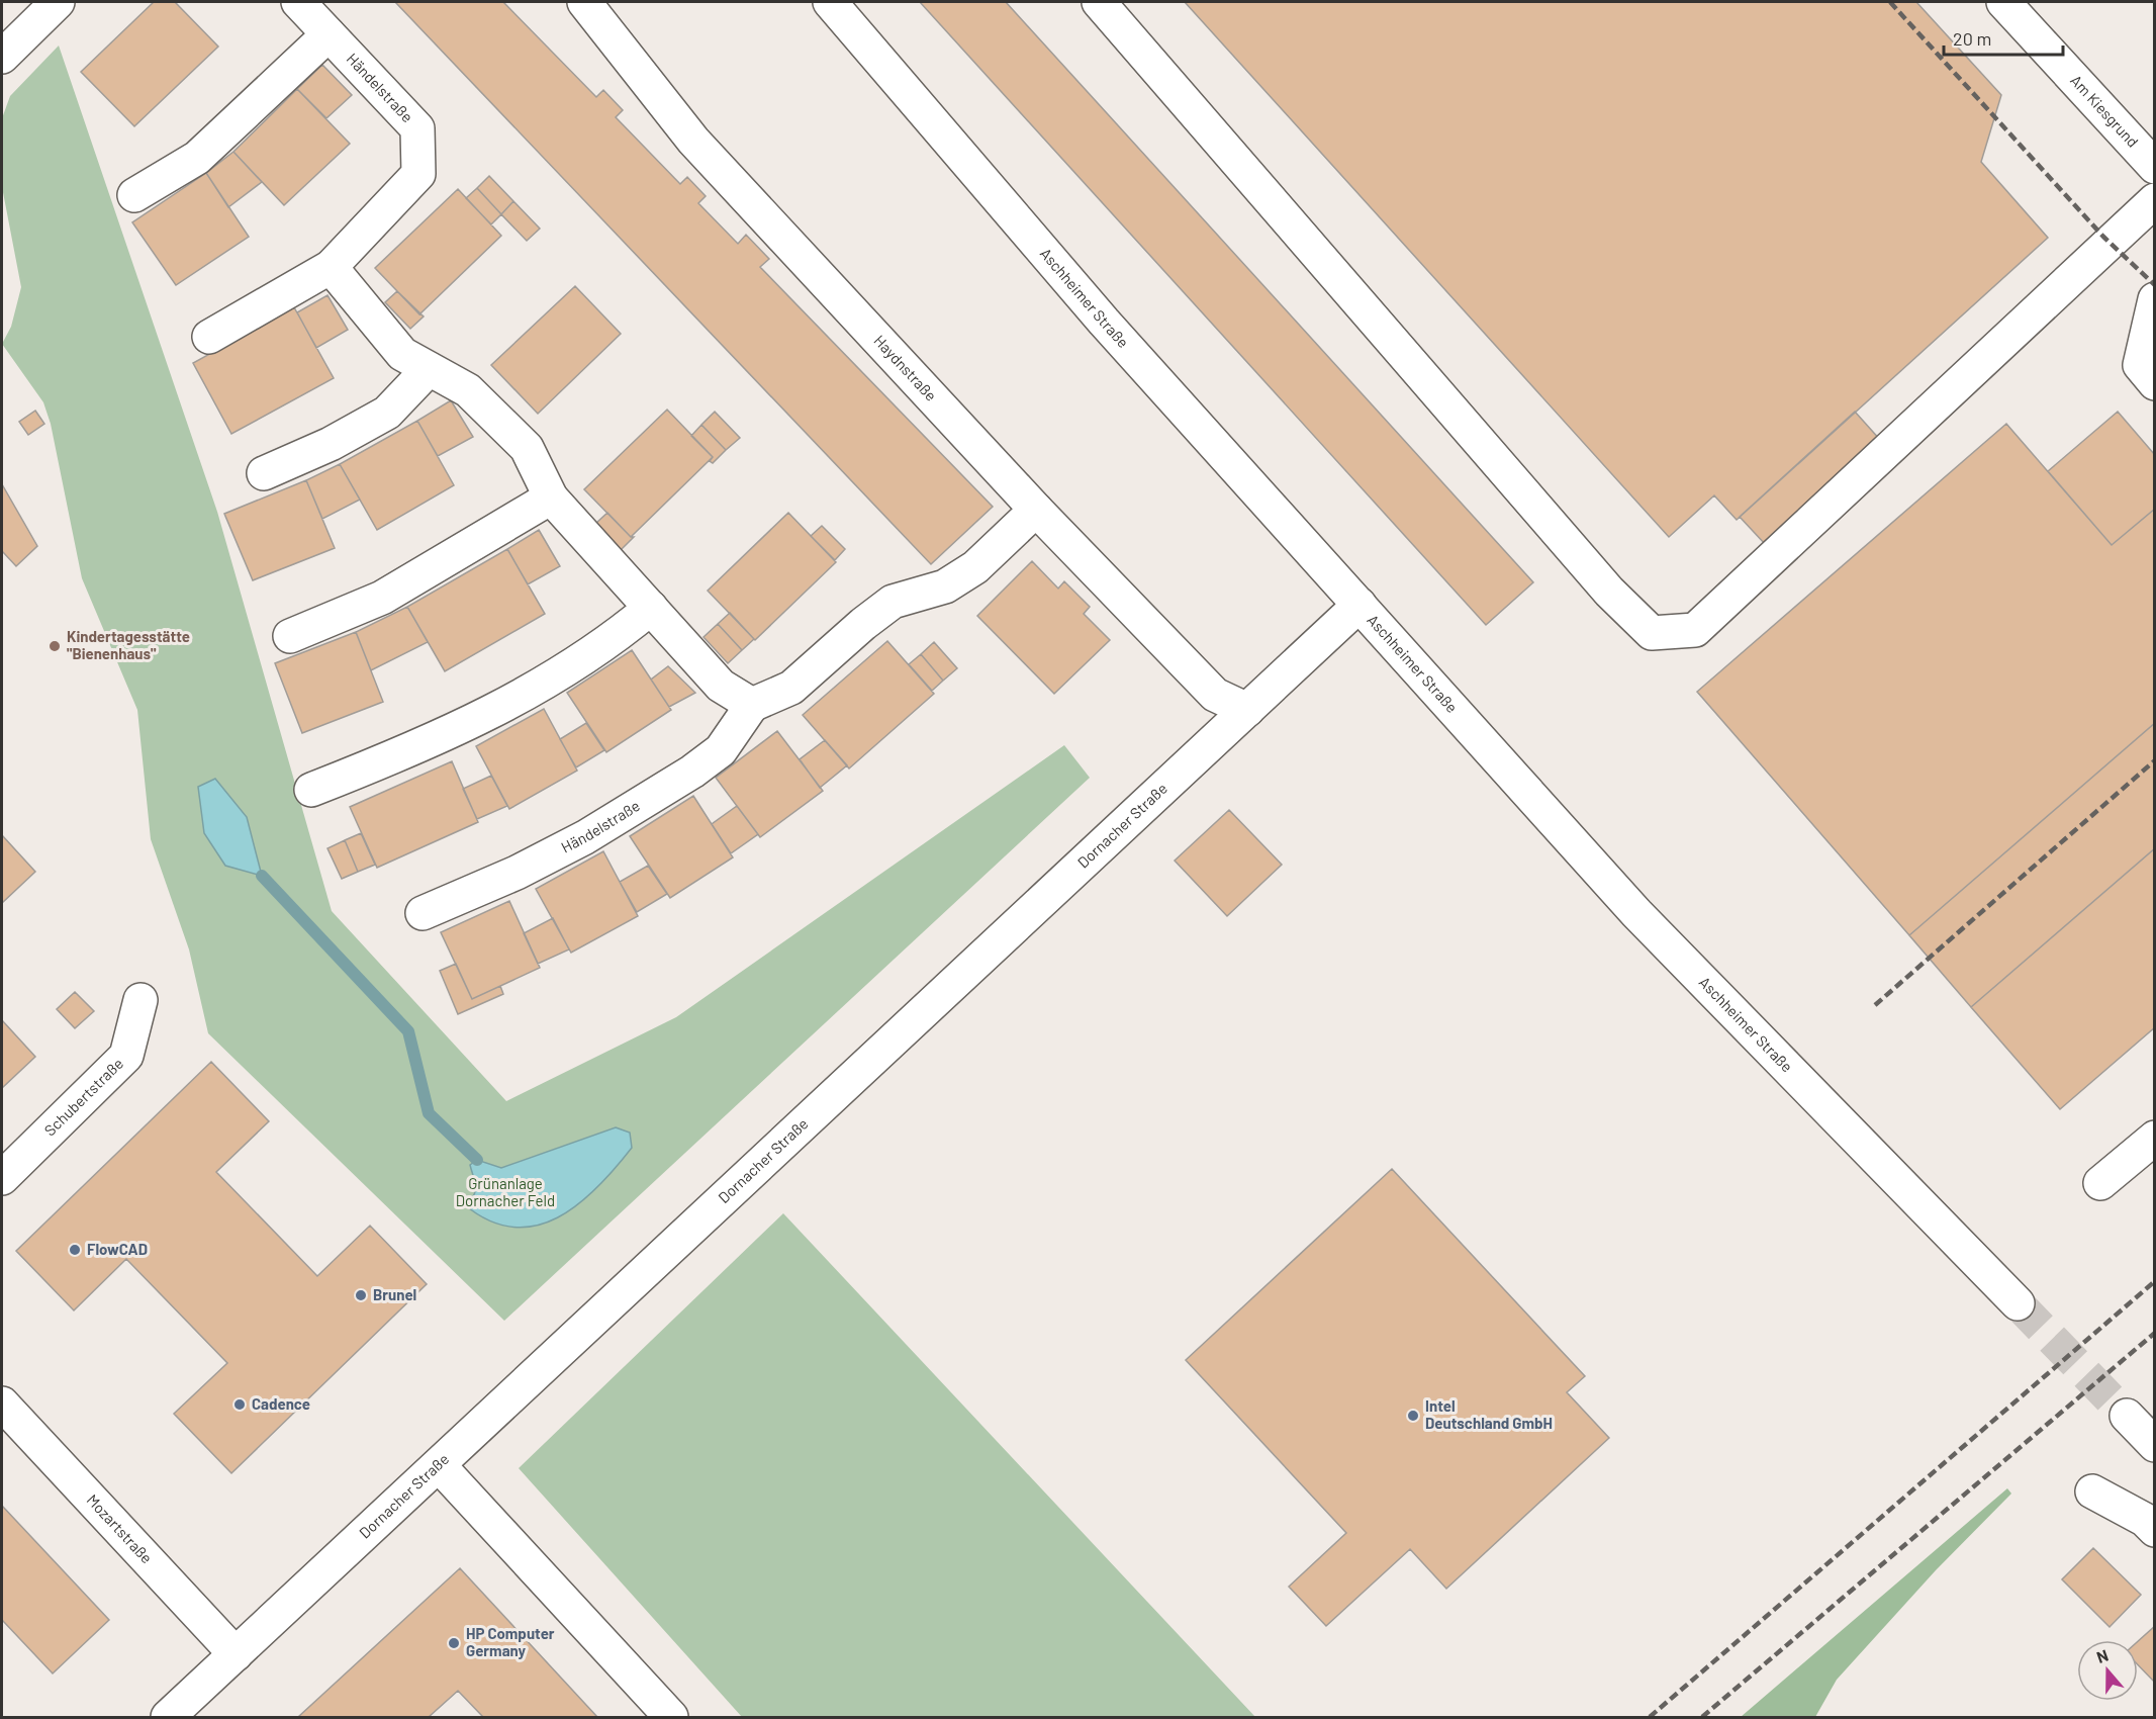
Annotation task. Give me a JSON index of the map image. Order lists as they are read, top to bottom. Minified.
{"streets":{"street":["Händelstraße","Am Kiesgrund","Aschheimer Straße","Haydnstraße","Dornacher Straße","Schubertstraße","Mozartstraße"]},"crossings":[["Aschheimer Straße","Dornacher Straße"],["Haydnstraße","Dornacher Straße"],["Dornacher Straße","Mozartstraße"]],"parks":["Grünanlage Dornacher Feld"],"places":["Kindertagesstätte \"Bienenhaus\"","FlowCAD","Brunel","Cadence","Intel Deutschland GmbH","HP Computer Germany"],"scale_bar":"20 m","north":"top"}
